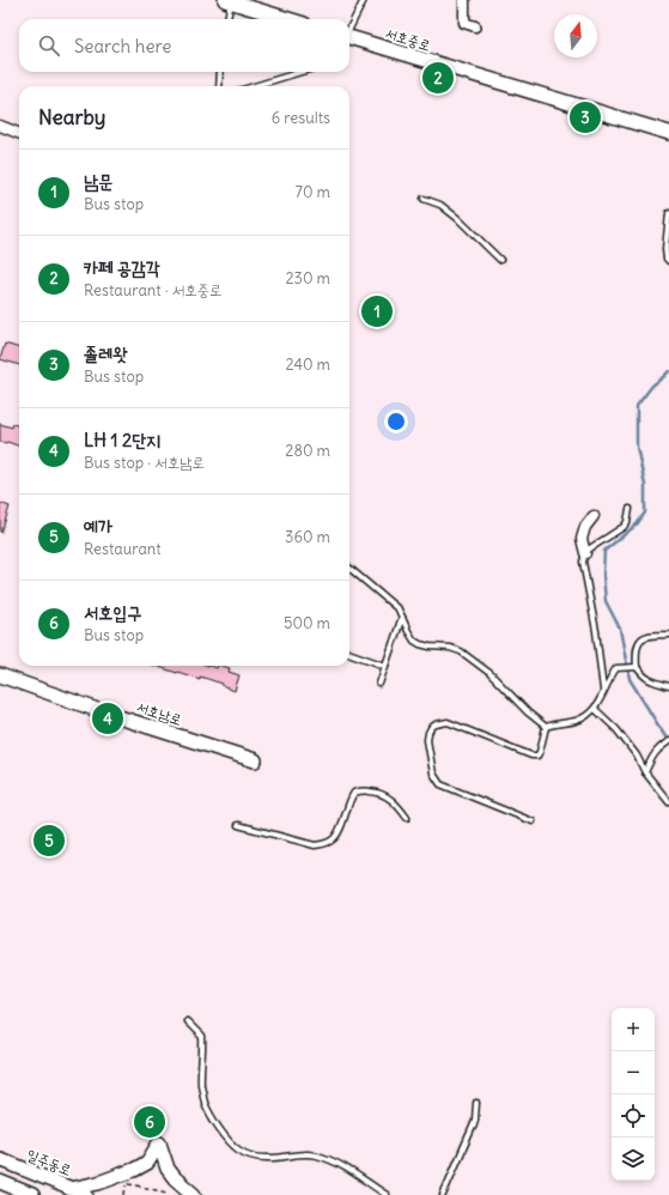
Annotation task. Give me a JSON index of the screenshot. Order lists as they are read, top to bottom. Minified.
{"streets":{"main road":["서호중로","서호남로","일주동로"]},"north":"top","page":{"search":"Search here","pins":["2","3","1","4","5","6"],"heading":["Nearby","6 results"],"list":[{"mark":"1","name":"남문","note":"Bus stop","value":"70 m"},{"mark":"2","name":"카페 공감각","note":"Restaurant · 서호중로","value":"230 m"},{"mark":"3","name":"졸레왓","note":"Bus stop","value":"240 m"},{"mark":"4","name":"LH 1 2단지","note":"Bus stop · 서호남로","value":"280 m"},{"mark":"5","name":"예가","note":"Restaurant","value":"360 m"},{"mark":"6","name":"서호입구","note":"Bus stop","value":"500 m"}],"map_buttons":["+","−"]}}
